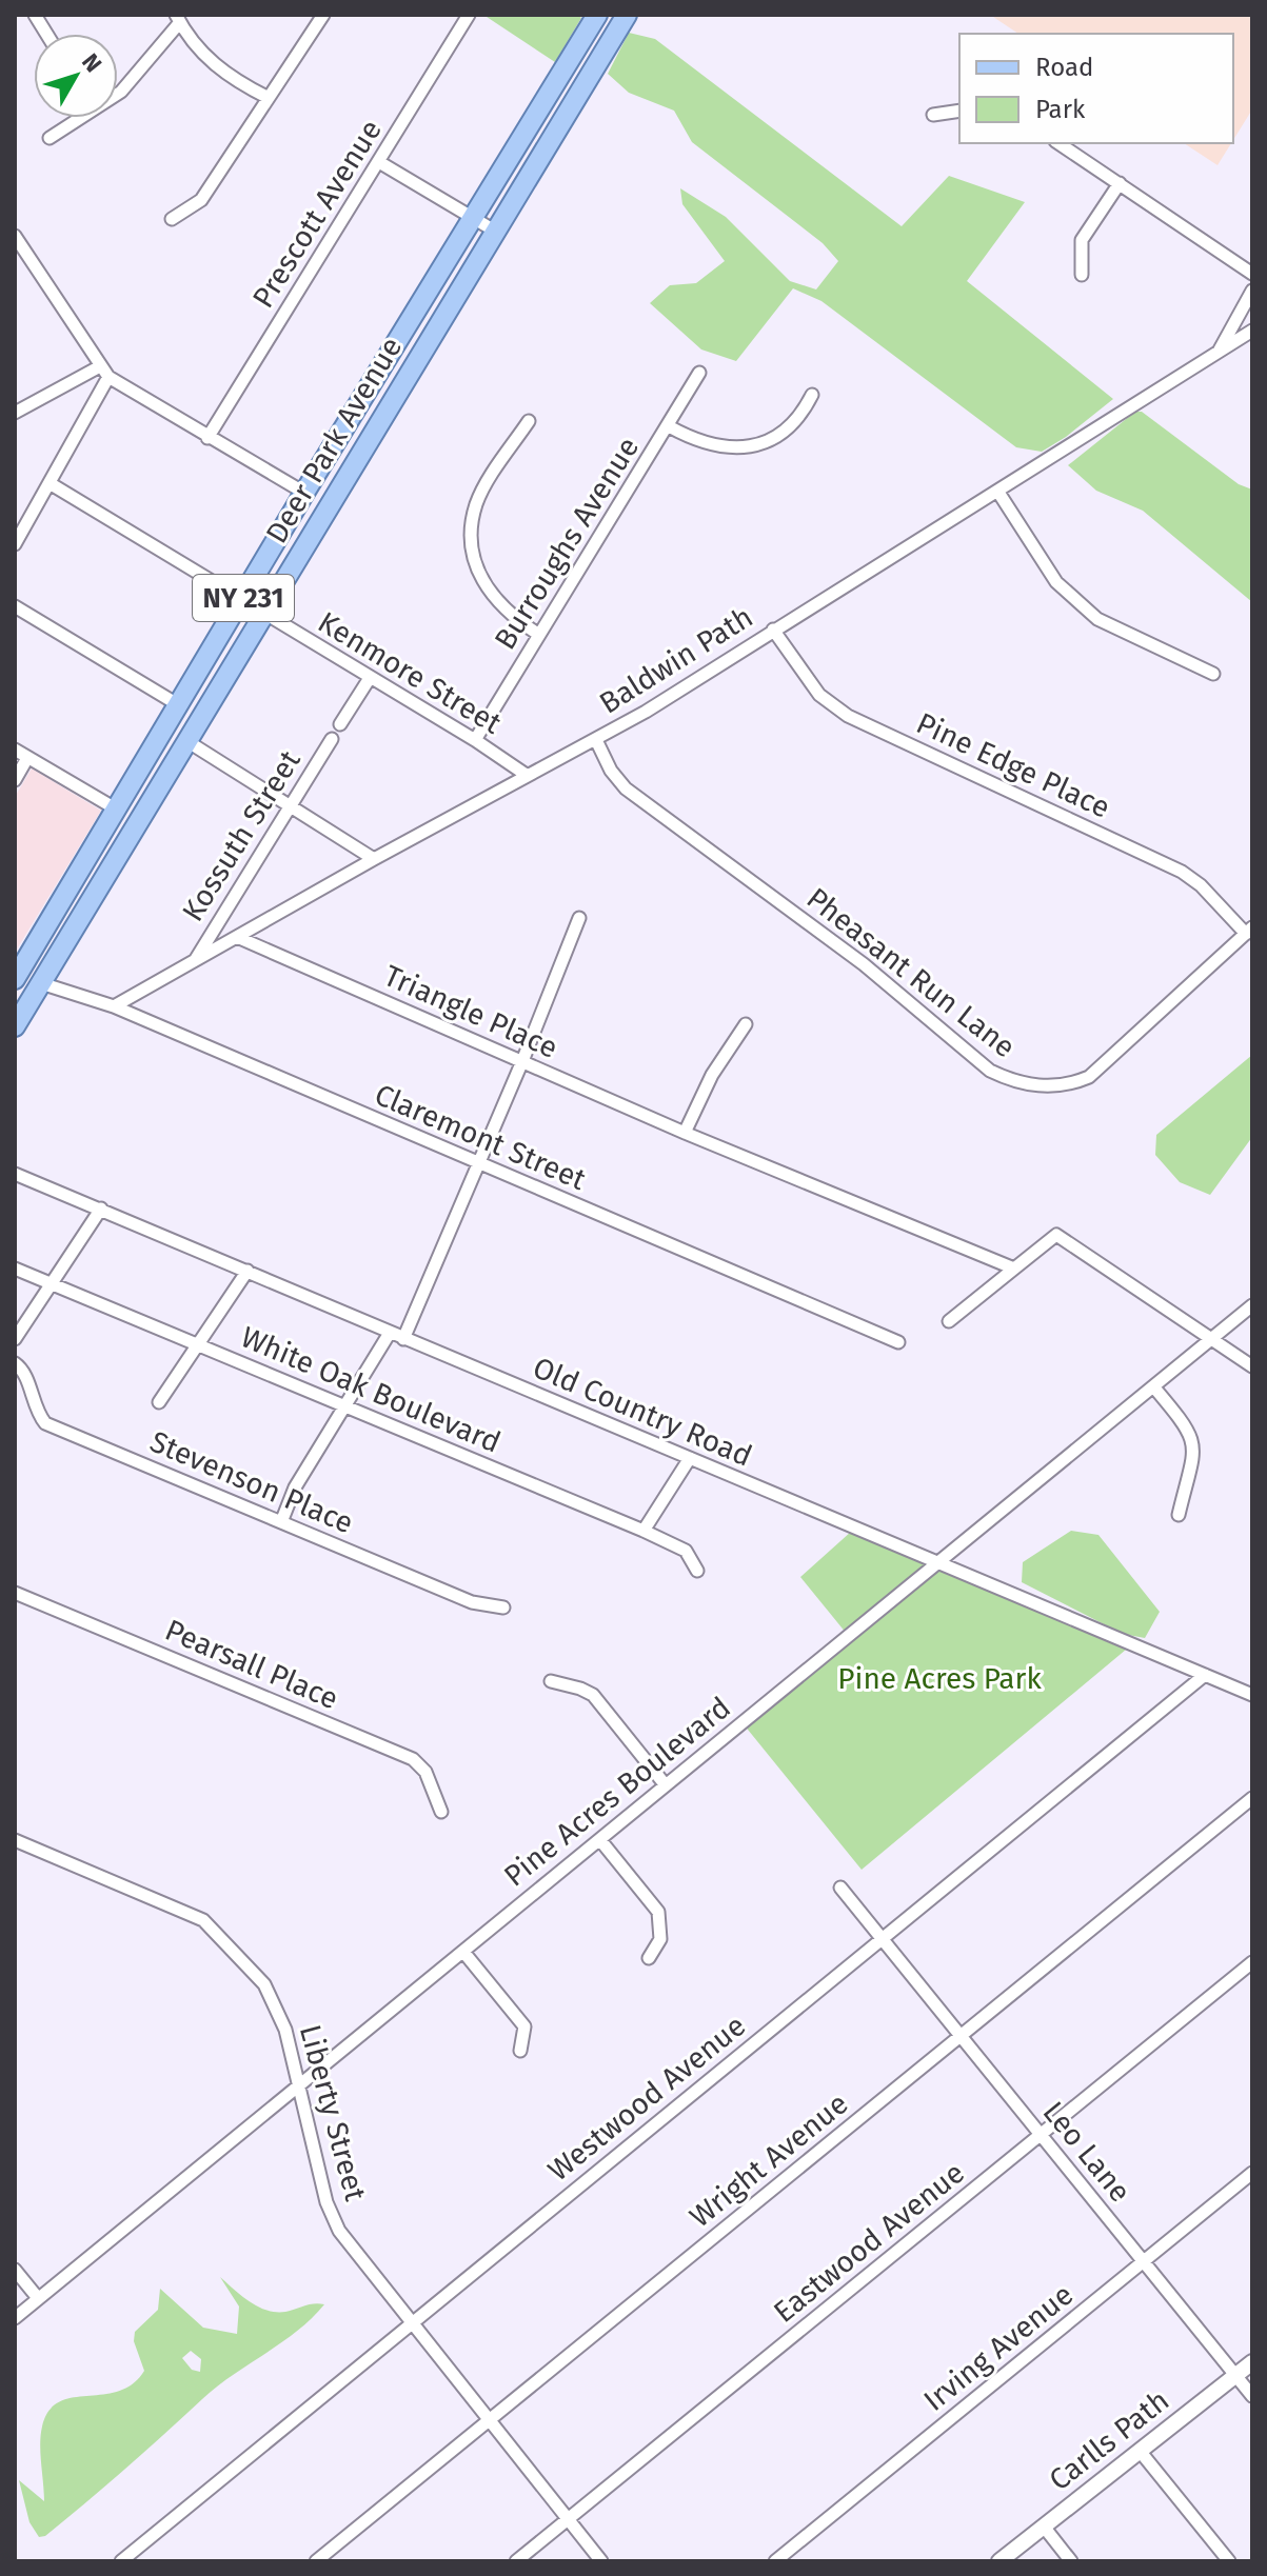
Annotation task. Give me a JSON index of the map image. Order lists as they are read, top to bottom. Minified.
{"streets":{"main road":["Deer Park Avenue","NY 231"],"street":["Prescott Avenue","Burroughs Avenue","Baldwin Path","Kenmore Street","Pine Edge Place","Kossuth Street","Pheasant Run Lane","Triangle Place","Claremont Street","White Oak Boulevard","Old Country Road","Stevenson Place","Pearsall Place","Pine Acres Boulevard","Westwood Avenue","Liberty Street","Leo Lane","Wright Avenue","Eastwood Avenue","Irving Avenue","Carlls Path"]},"crossings":[["Deer Park Avenue","Kenmore Street"],["Deer Park Avenue","Claremont Street"],["Burroughs Avenue","Kenmore Street"],["Baldwin Path","Kenmore Street"],["Baldwin Path","Pine Edge Place"],["Baldwin Path","Kossuth Street"],["Baldwin Path","Pheasant Run Lane"],["Baldwin Path","Triangle Place"],["Baldwin Path","Claremont Street"],["Pine Edge Place","Pheasant Run Lane"],["Old Country Road","Pine Acres Boulevard"],["Old Country Road","Westwood Avenue"],["Pine Acres Boulevard","Liberty Street"],["Westwood Avenue","Liberty Street"],["Westwood Avenue","Leo Lane"],["Liberty Street","Wright Avenue"],["Liberty Street","Eastwood Avenue"],["Leo Lane","Wright Avenue"],["Leo Lane","Eastwood Avenue"],["Leo Lane","Irving Avenue"],["Leo Lane","Carlls Path"]],"parks":["Pine Acres Park"],"legend":["Road","Park"],"north":"top right"}
